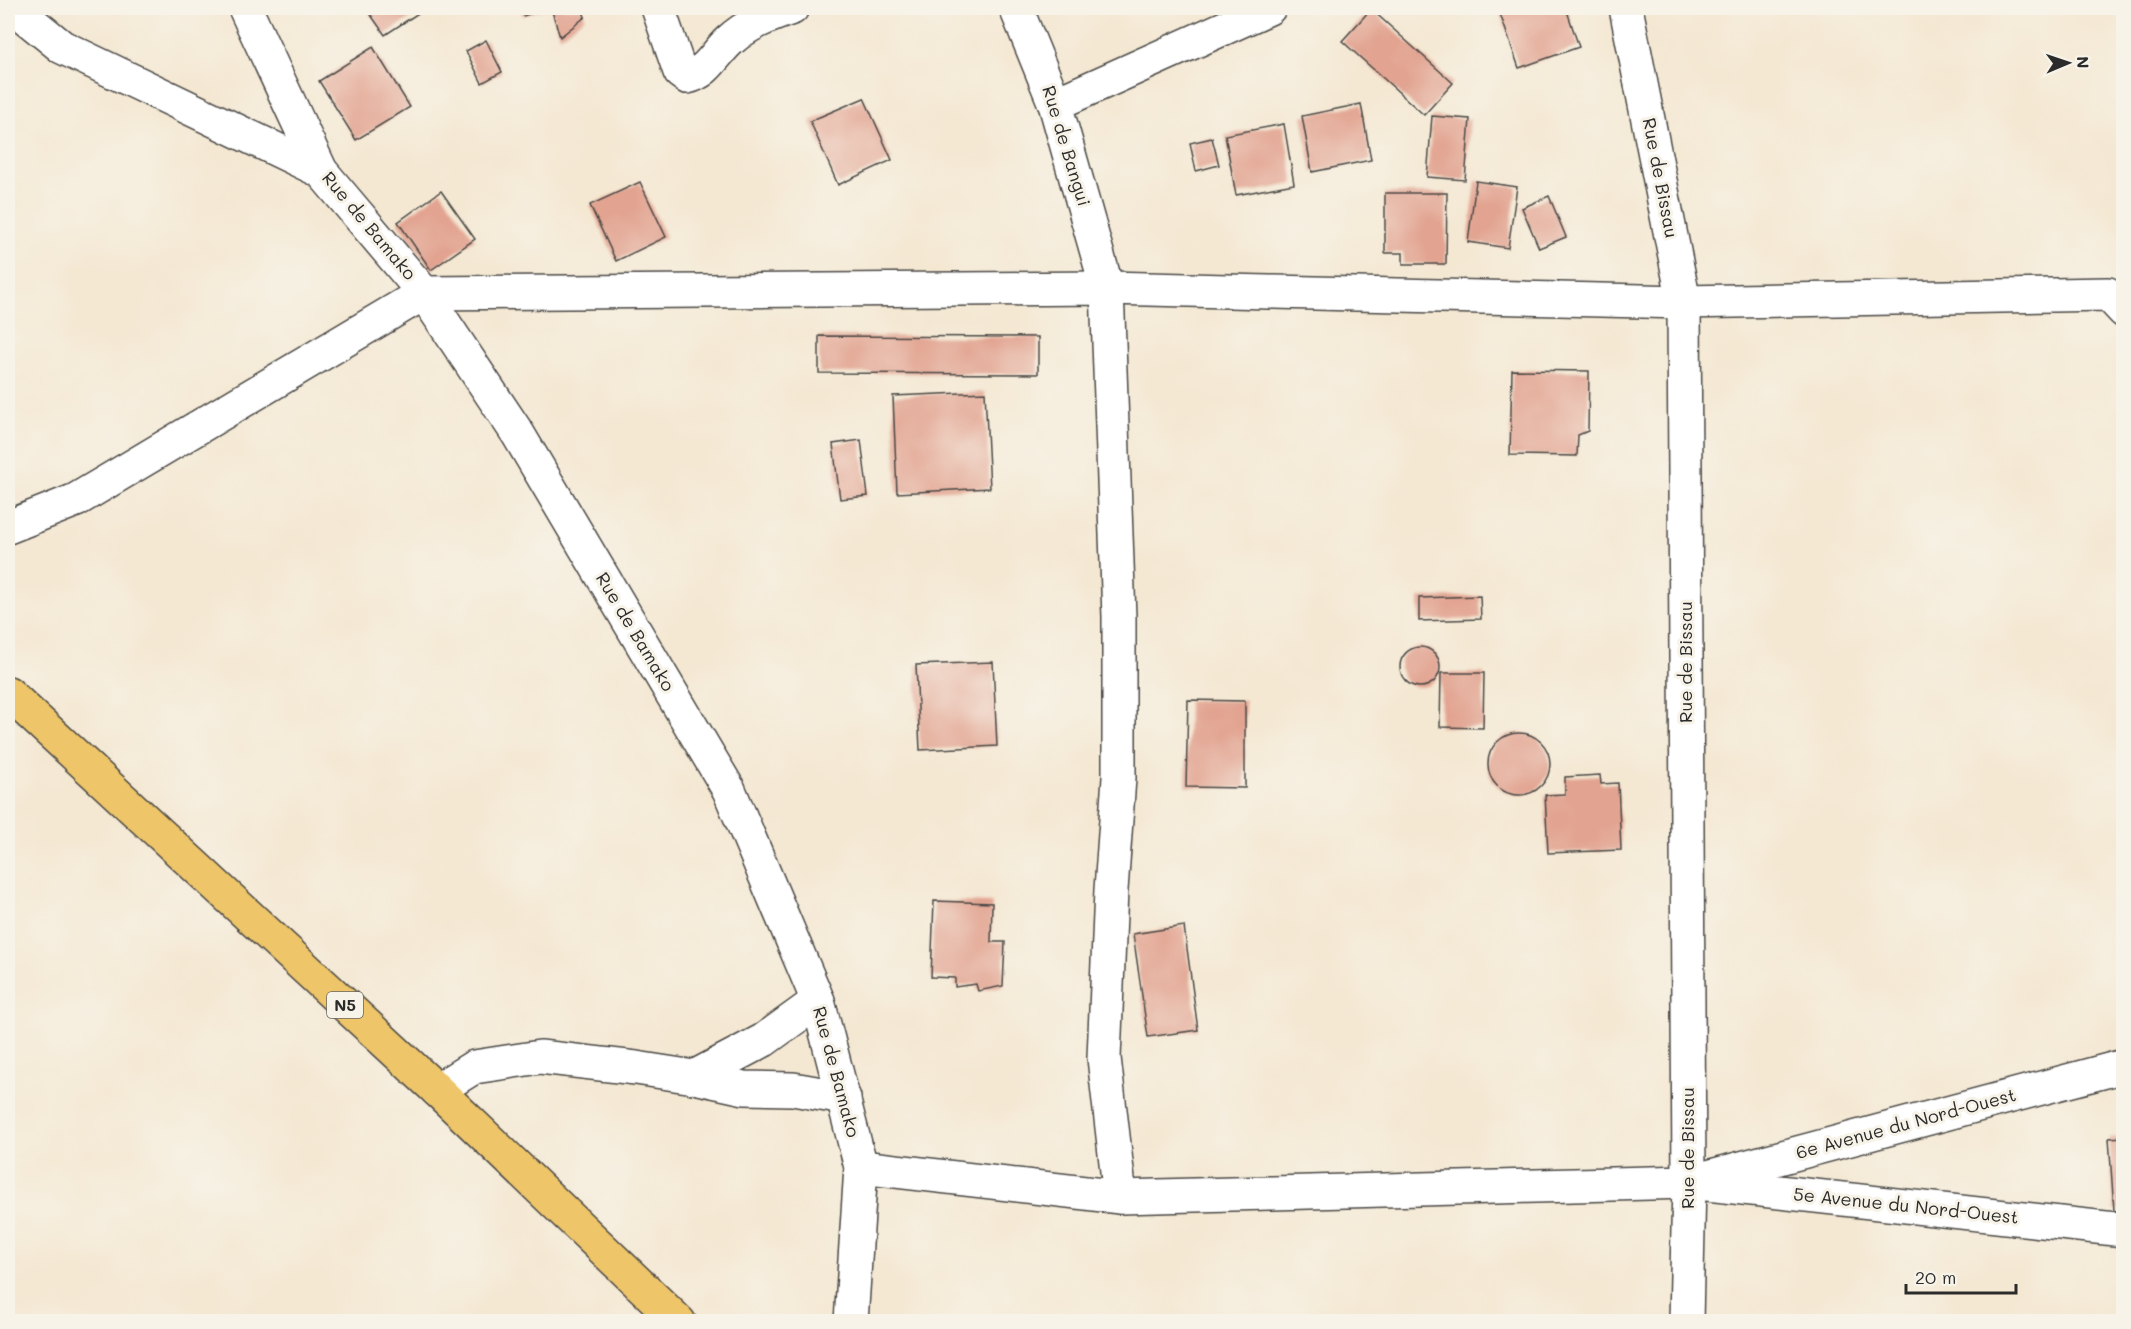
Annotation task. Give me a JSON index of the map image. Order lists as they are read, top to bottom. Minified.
{"streets":{"highway":["N5"],"street":["Rue de Bangui","Rue de Bissau","Rue de Bamako","6e Avenue du Nord-Ouest","5e Avenue du Nord-Ouest"]},"crossings":[["Rue de Bissau","6e Avenue du Nord-Ouest"],["Rue de Bissau","5e Avenue du Nord-Ouest"],["6e Avenue du Nord-Ouest","5e Avenue du Nord-Ouest"]],"scale_bar":"20 m","north":"right"}
